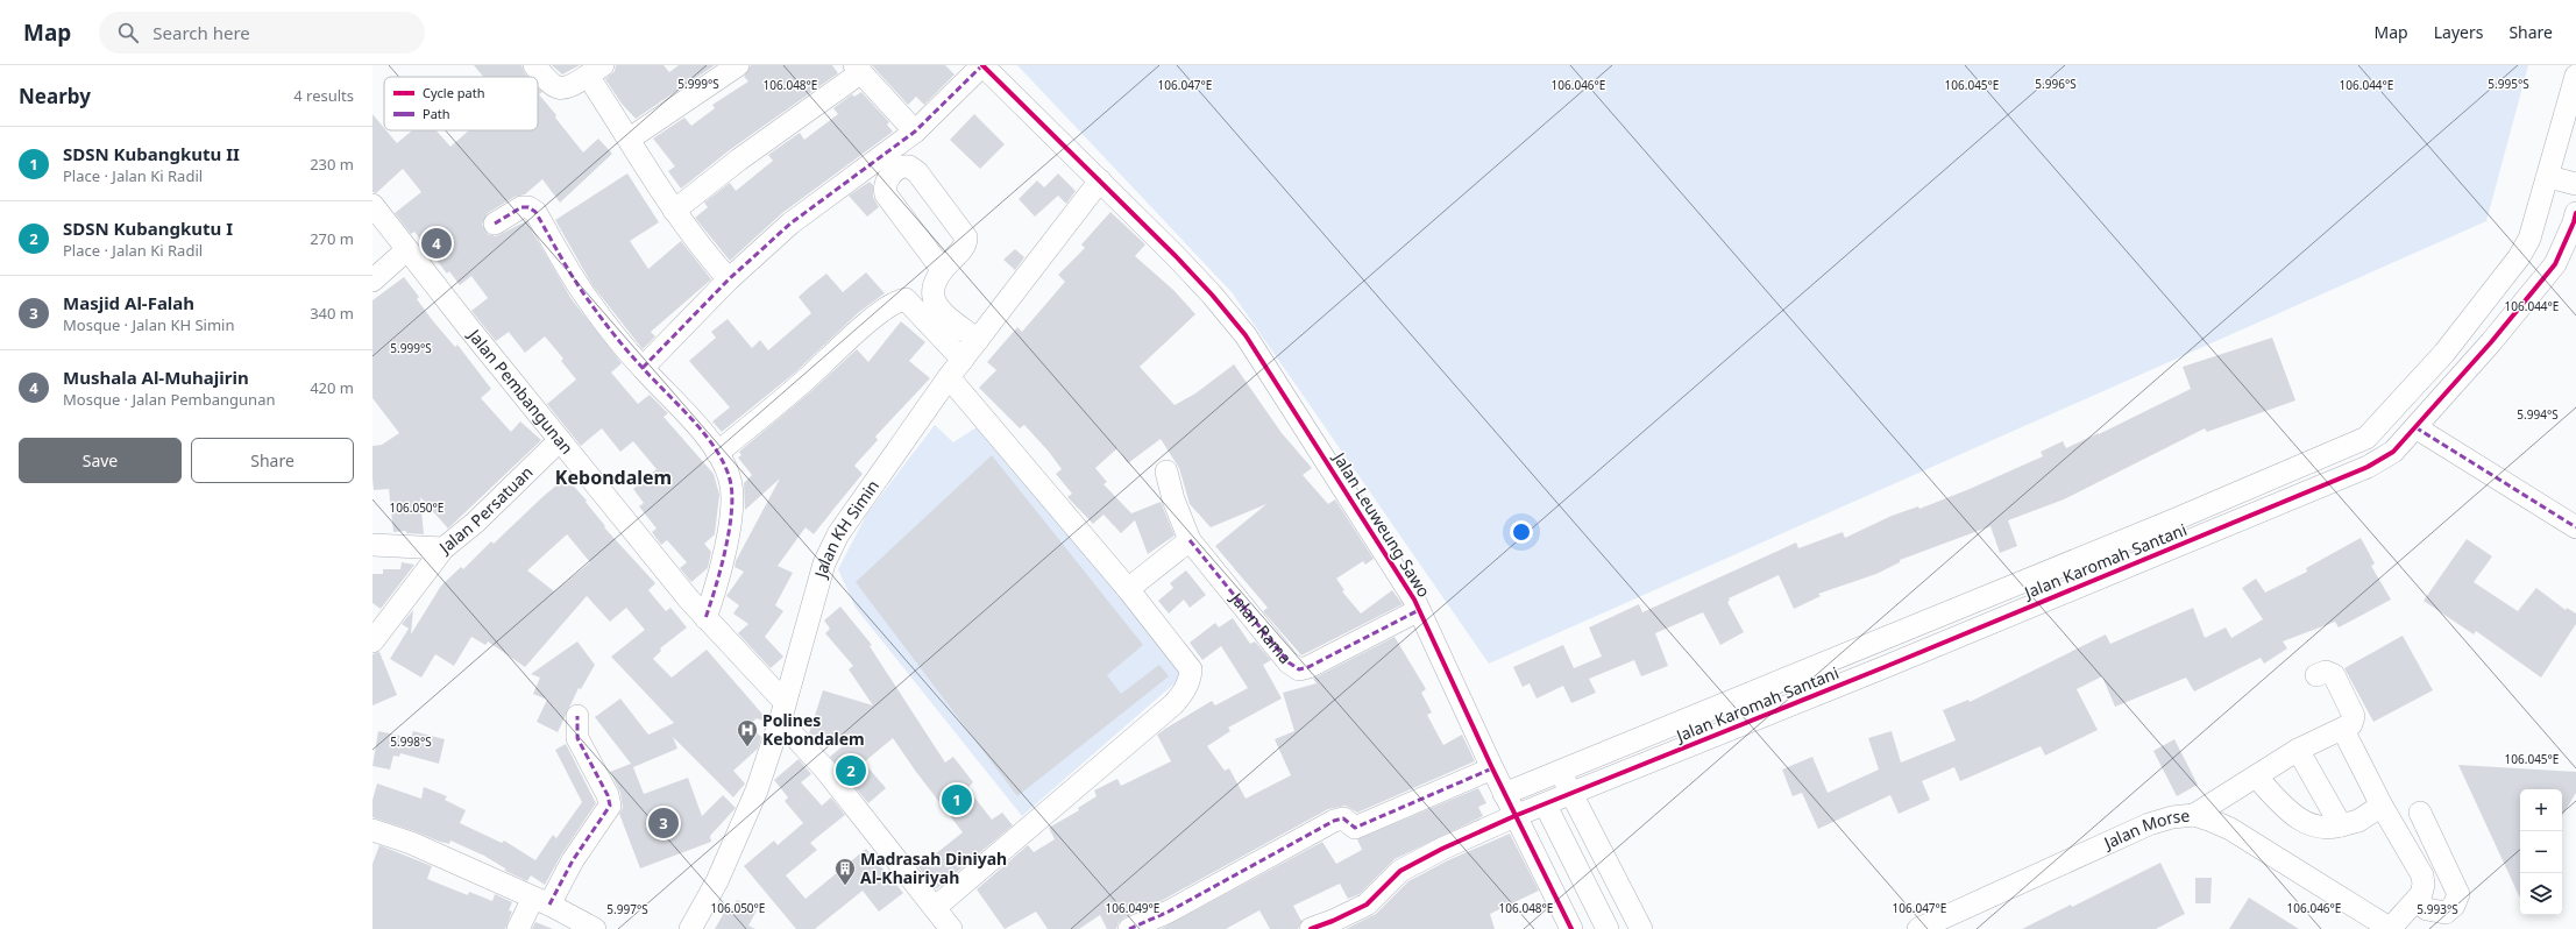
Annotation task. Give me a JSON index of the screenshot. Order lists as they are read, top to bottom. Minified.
{"streets":{"street":["Jalan Pembangunan","Jalan Persatuan","Jalan Leuweung Sawo","Jalan KH Simin","Jalan Karomah Santani","Jalan Rama","Jalan Morse"]},"crossings":[["Jalan Pembangunan","Jalan Persatuan"],["Jalan Pembangunan","Jalan KH Simin"],["Jalan Leuweung Sawo","Jalan KH Simin"],["Jalan Leuweung Sawo","Jalan Karomah Santani"],["Jalan Leuweung Sawo","Jalan Rama"]],"districts":["Kebondalem"],"places":{"hospital":["Polines Kebondalem"],"building":["Madrasah Diniyah Al-Khairiyah"]},"legend":["Cycle path","Path"],"page":{"header":"Map","search":"Search here","nav":["Map","Layers","Share"],"heading":["Nearby","4 results"],"list":[{"mark":"1","name":"SDSN Kubangkutu II","note":"Place · Jalan Ki Radil","value":"230 m"},{"mark":"2","name":"SDSN Kubangkutu I","note":"Place · Jalan Ki Radil","value":"270 m"},{"mark":"3","name":"Masjid Al-Falah","note":"Mosque · Jalan KH Simin","value":"340 m"},{"mark":"4","name":"Mushala Al-Muhajirin","note":"Mosque · Jalan Pembangunan","value":"420 m"}],"pins":["4","2","1","3"],"buttons":["Save","Share"],"map_buttons":["+","−"]},"coordinates":["5.999°S","5.996°S","5.995°S","106.048°E","106.047°E","106.046°E","106.045°E","106.044°E","5.994°S","106.050°E","5.998°S","106.049°E","5.997°S","5.993°S"]}
